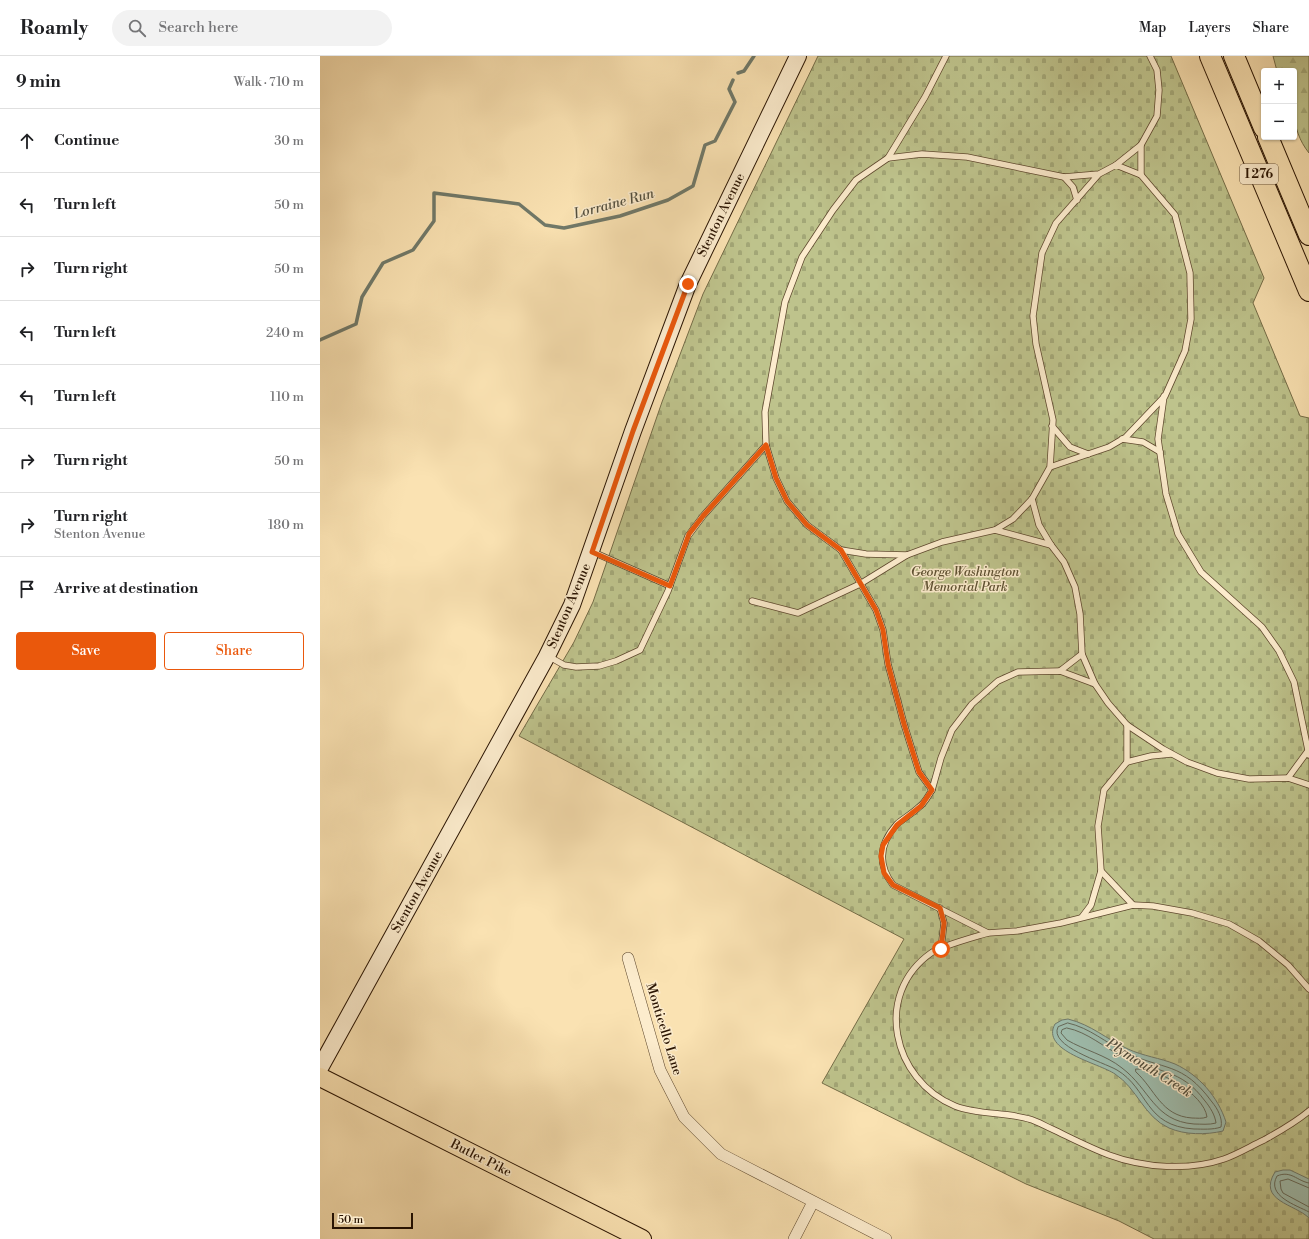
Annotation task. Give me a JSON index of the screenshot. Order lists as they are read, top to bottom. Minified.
{"streets":{"highway":["I 276"],"main road":["Stenton Avenue","Butler Pike"],"street":["Monticello Lane"]},"water":["Lorraine Run","Plymouth Creek"],"parks":["George Washington Memorial Park"],"scale_bar":"50 m","page":{"header":"Roamly","search":"Search here","nav":["Map","Layers","Share"],"heading":["9 min","Walk · 710 m"],"map_buttons":["+","−"],"list":[["Continue","30 m"],["Turn left","50 m"],["Turn right","50 m"],["Turn left","240 m"],["Turn left","110 m"],["Turn right","50 m"],["Turn right","Stenton Avenue","180 m"],"Arrive at destination"],"buttons":["Save","Share"],"scale":"50 m"}}
